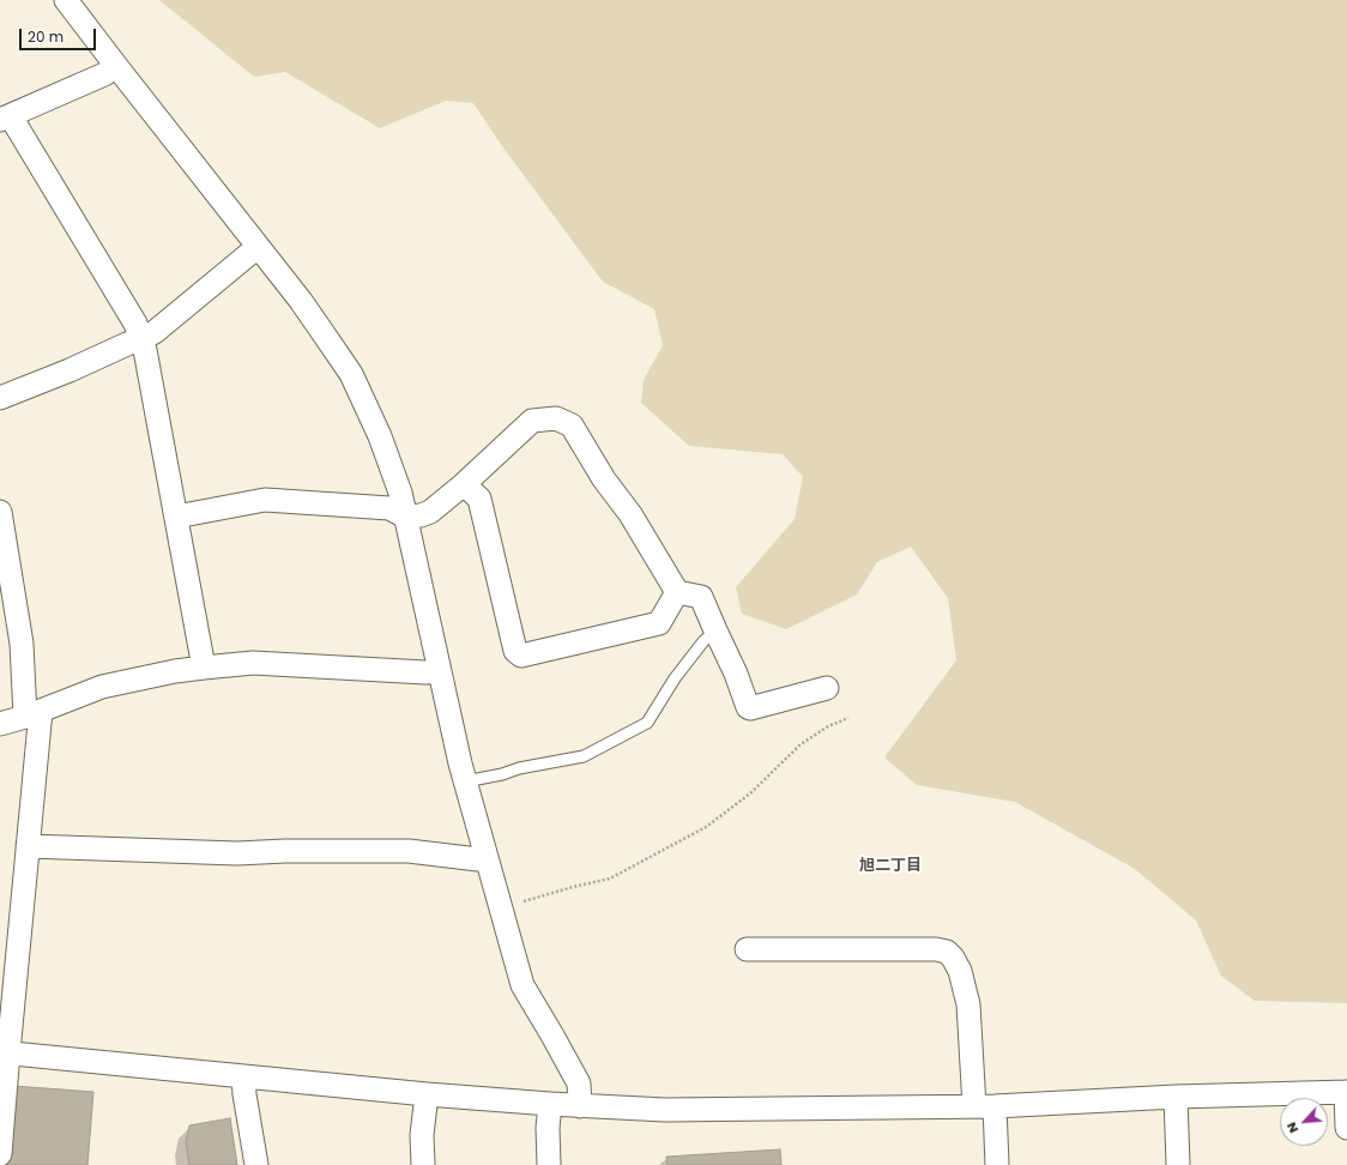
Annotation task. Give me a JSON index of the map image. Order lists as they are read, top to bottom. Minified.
{"districts":["旭二丁目"],"scale_bar":"20 m","north":"bottom left"}
